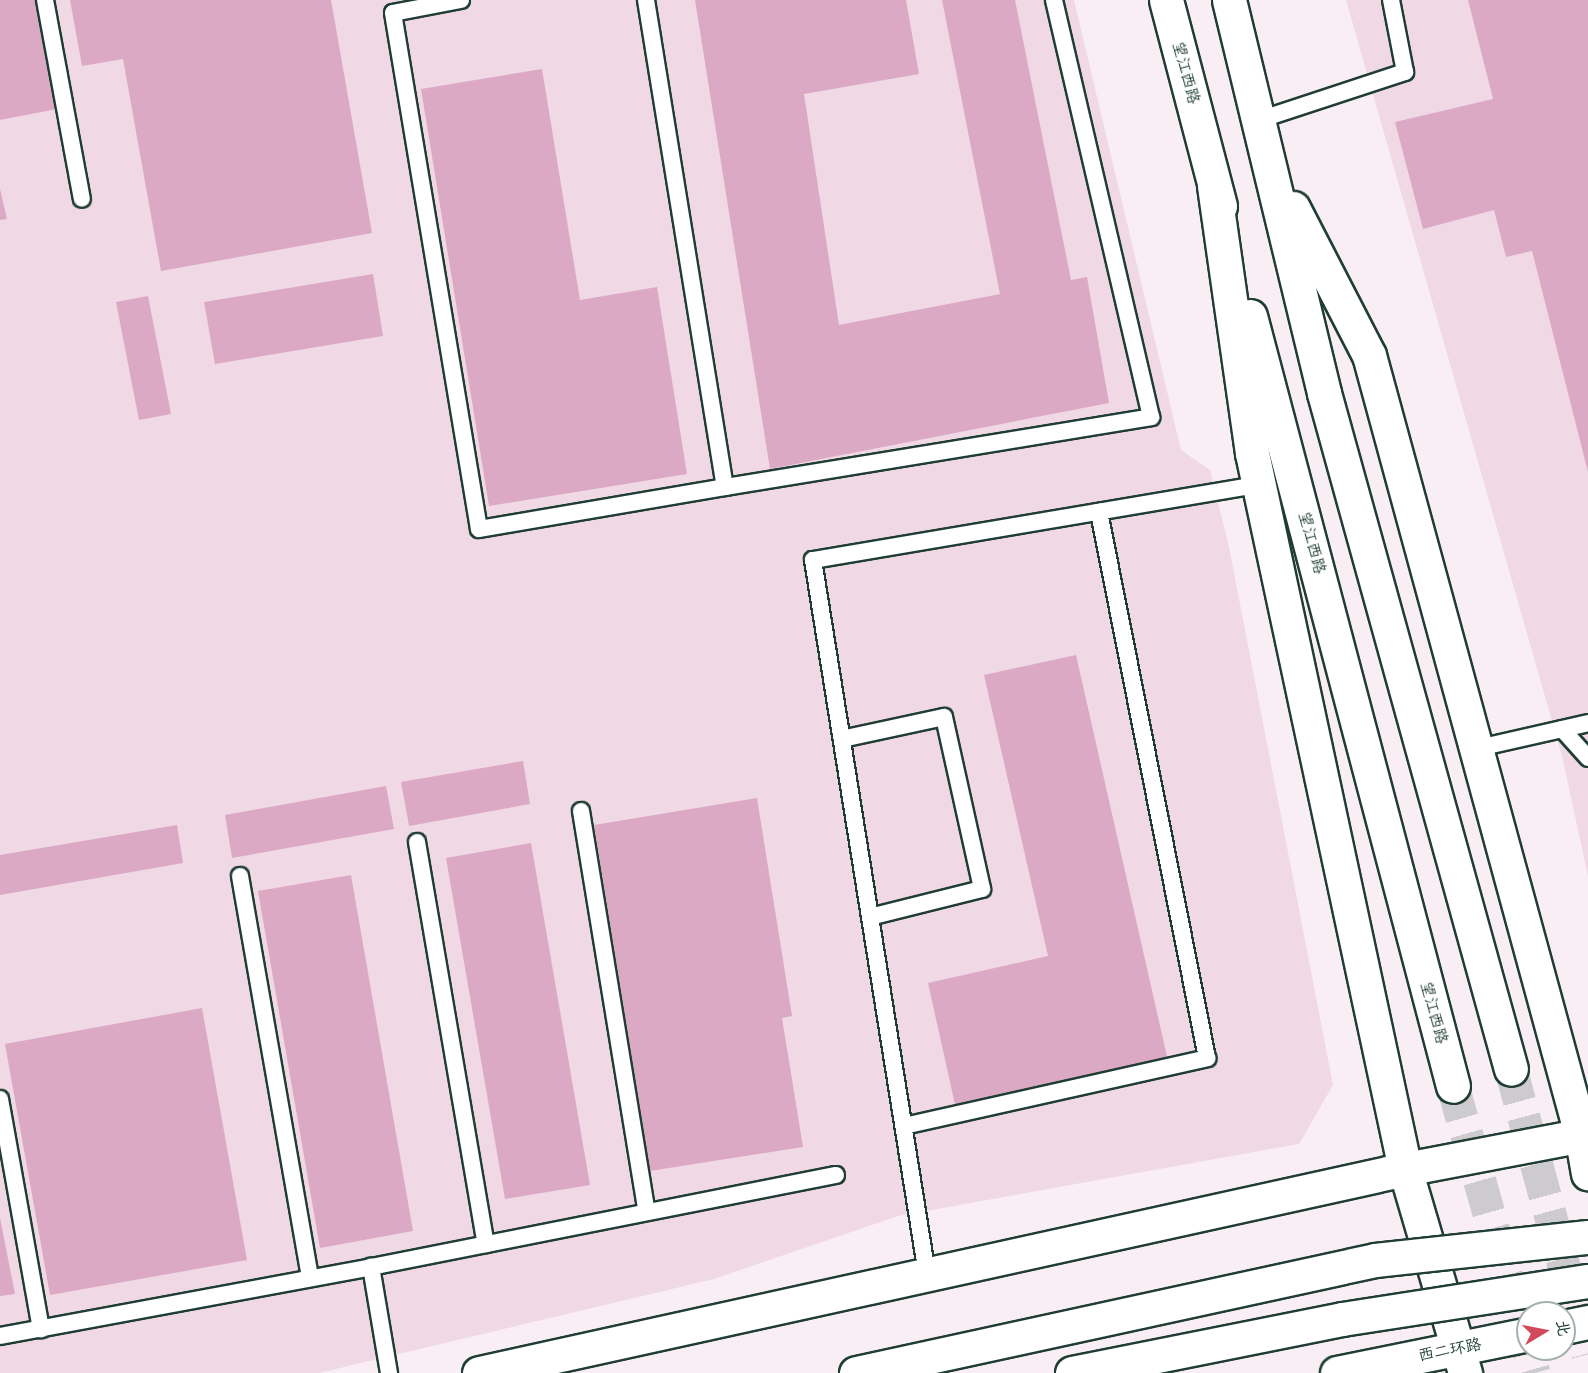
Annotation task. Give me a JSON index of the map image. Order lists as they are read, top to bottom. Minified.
{"streets":{"main road":["望江西路","西二环路"]},"north":"right"}
